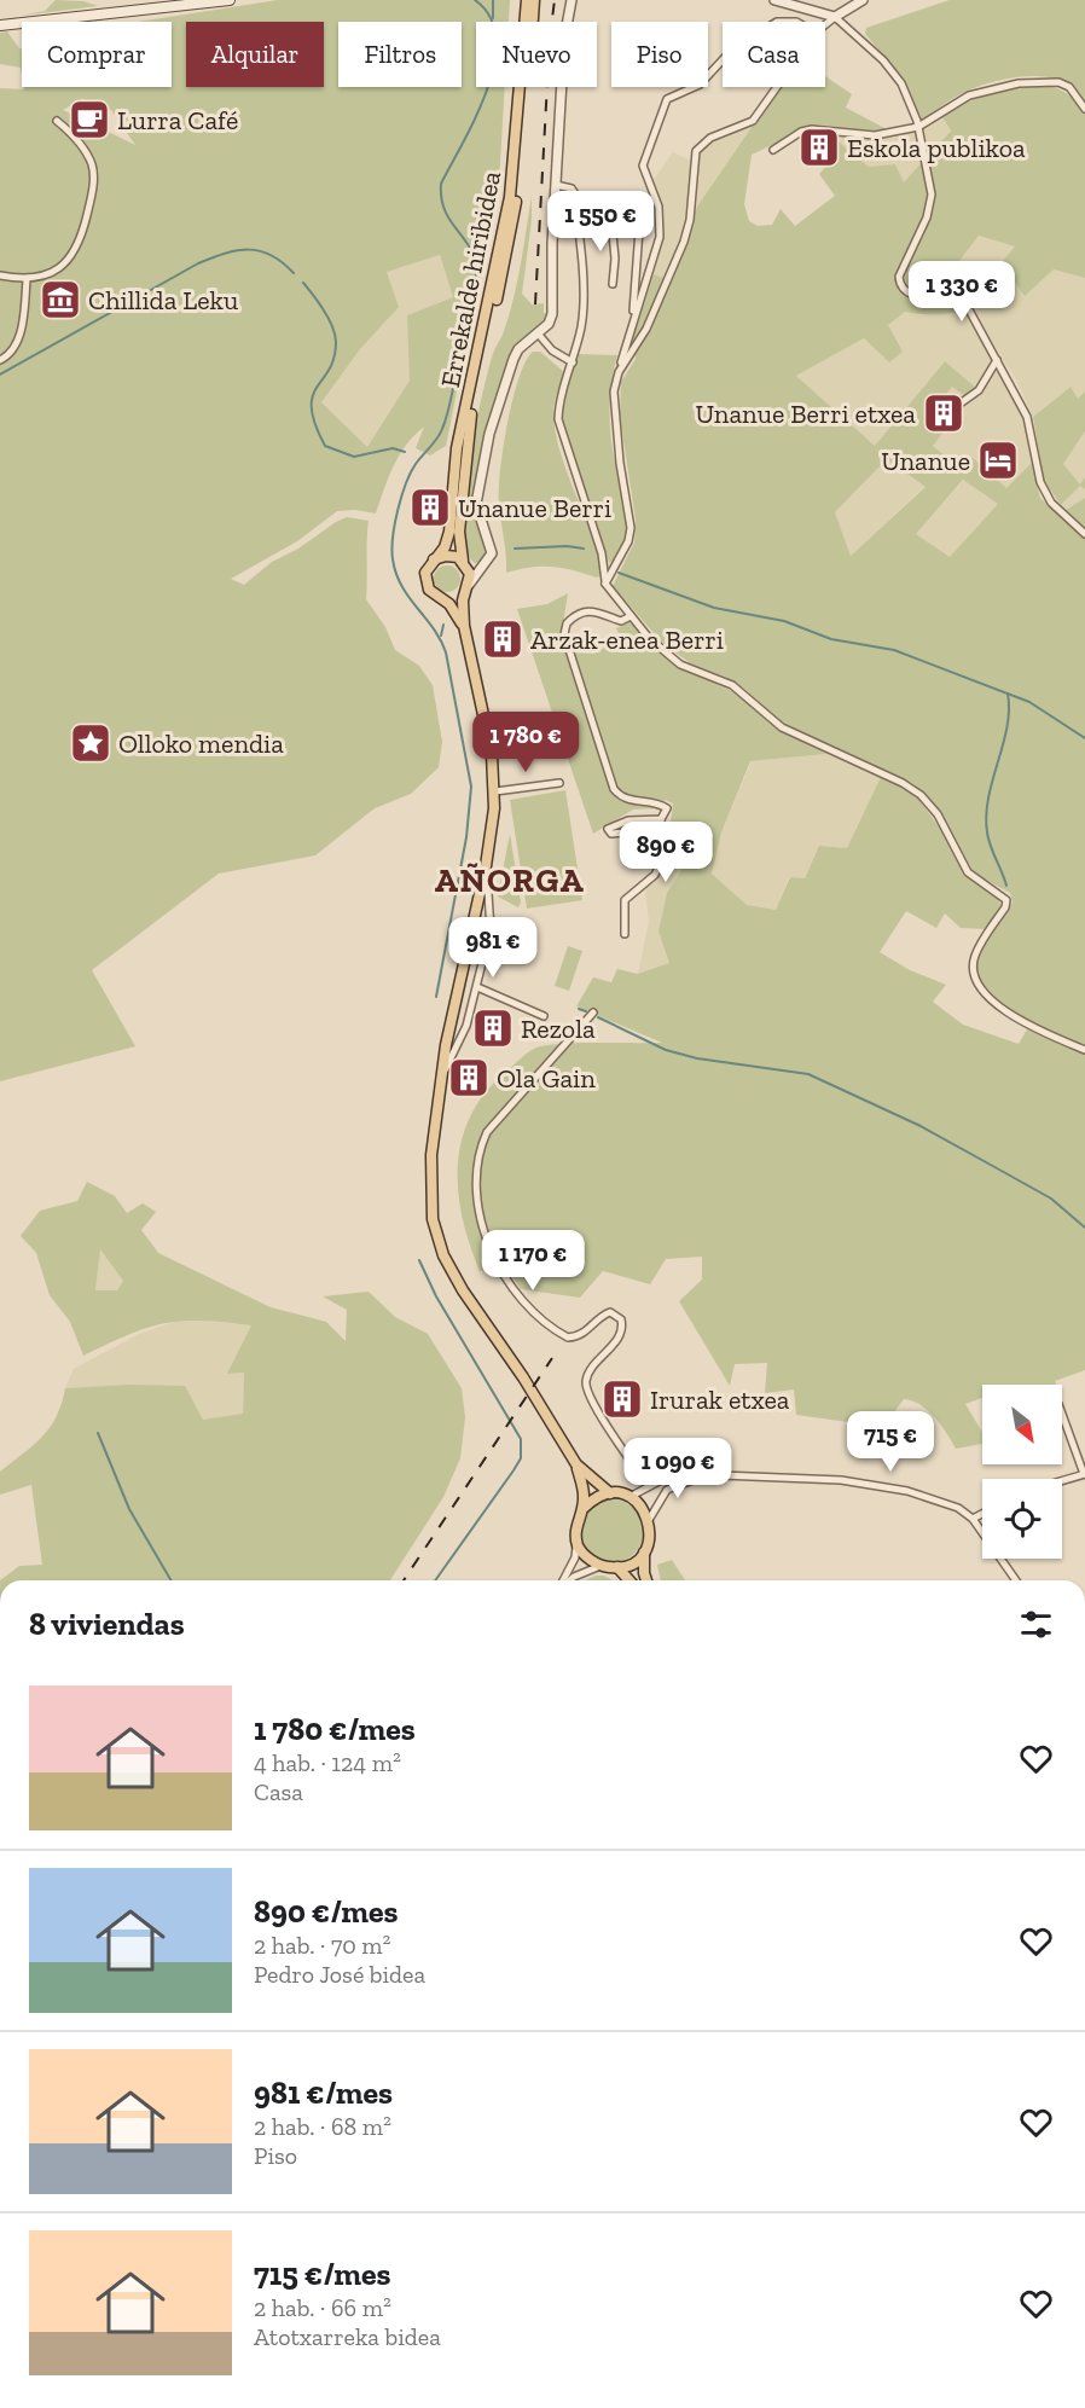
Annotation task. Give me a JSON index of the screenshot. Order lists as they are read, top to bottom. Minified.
{"streets":{"main road":["Errekalde hiribidea"]},"districts":["AÑORGA"],"places":{"cafe":["Lurra Café"],"building":["Eskola publikoa","Unanue Berri etxea","Unanue Berri","Arzak-enea Berri","Rezola","Ola Gain","Irurak etxea"],"museum":["Chillida Leku"],"hotel":["Unanue"],"place":["Olloko mendia"]},"north":"bottom right","page":{"chip":["Comprar","Alquilar","Filtros","Nuevo","Piso","Casa"],"price":["1 550 €","1 330 €","1 780 €","890 €","981 €","1 170 €","715 €","1 090 €"],"heading":"8 viviendas","list":[{"name":"1 780 €/mes","note":"4 hab. · 124 m² · Casa"},{"name":"890 €/mes","note":"2 hab. · 70 m² · Pedro José bidea"},{"name":"981 €/mes","note":"2 hab. · 68 m² · Piso"},{"name":"715 €/mes","note":"2 hab. · 66 m² · Atotxarreka bidea"}]}}
